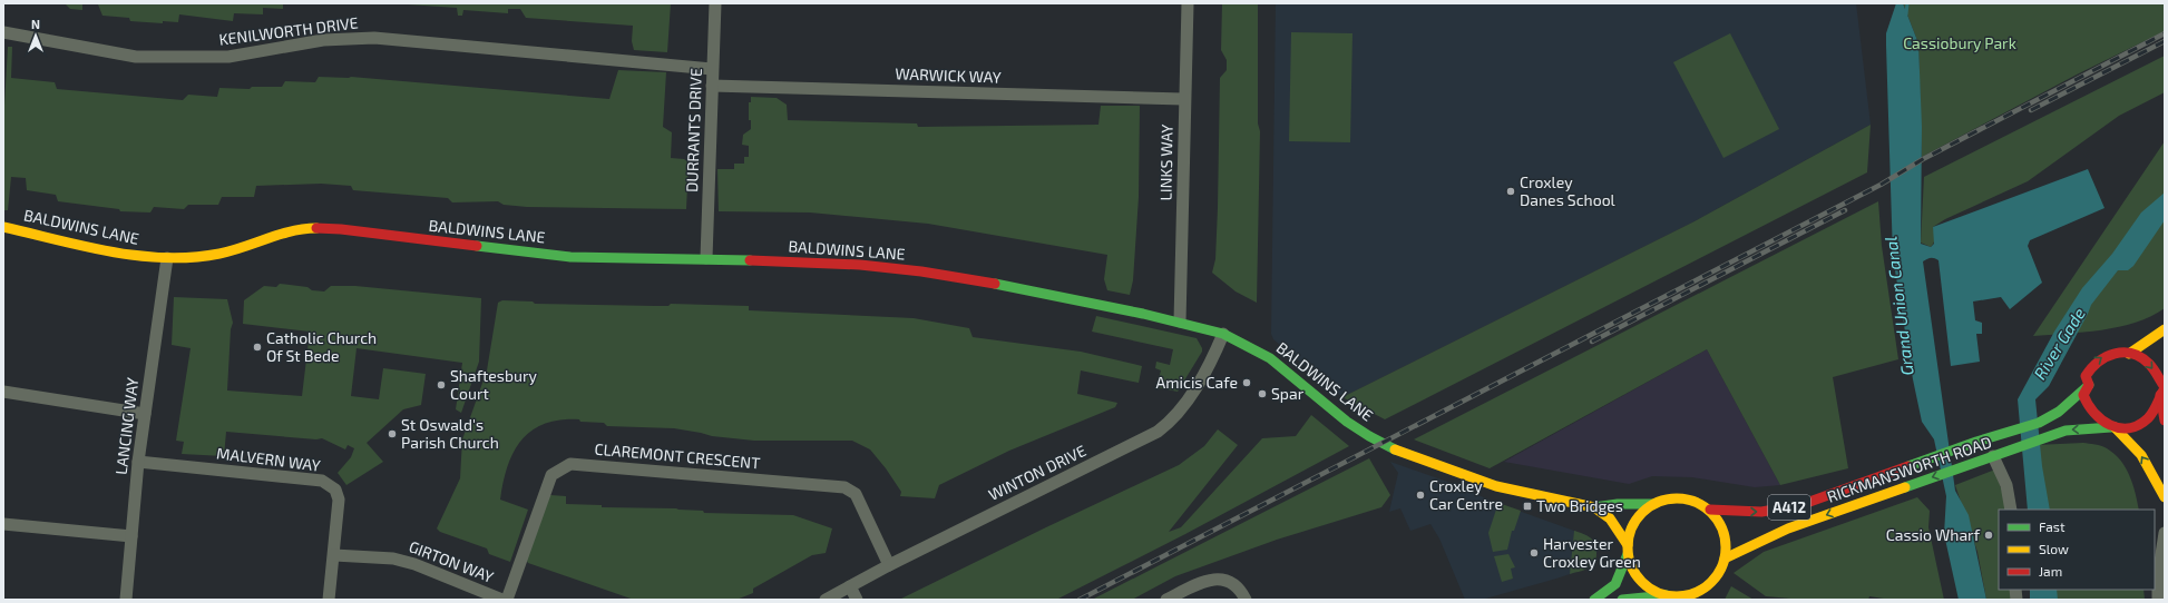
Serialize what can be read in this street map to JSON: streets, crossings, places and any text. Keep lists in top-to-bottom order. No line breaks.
{"streets":{"street":["KENILWORTH DRIVE","WARWICK WAY","DURRANTS DRIVE","LINKS WAY","BALDWINS LANE","LANCING WAY","CLAREMONT CRESCENT","MALVERN WAY","RICKMANSWORTH ROAD","WINTON DRIVE","A412","GIRTON WAY"]},"crossings":[["KENILWORTH DRIVE","DURRANTS DRIVE"],["WARWICK WAY","DURRANTS DRIVE"],["WARWICK WAY","LINKS WAY"],["DURRANTS DRIVE","BALDWINS LANE"],["LINKS WAY","BALDWINS LANE"],["BALDWINS LANE","LANCING WAY"],["BALDWINS LANE","RICKMANSWORTH ROAD"],["BALDWINS LANE","WINTON DRIVE"],["BALDWINS LANE","A412"],["LANCING WAY","MALVERN WAY"],["CLAREMONT CRESCENT","WINTON DRIVE"],["MALVERN WAY","GIRTON WAY"],["RICKMANSWORTH ROAD","A412"]],"water":["Grand Union Canal","River Gade"],"parks":["Cassiobury Park"],"places":{"other":["Croxley Danes School","Catholic Church Of St Bede","Amicis Cafe","Shaftesbury Court","Spar","St Oswald's Parish Church","Croxley Car Centre","Cassio Wharf","Harvester Croxley Green"],"transit":["Two Bridges"]},"legend":["Fast","Slow","Jam"],"north":"top"}
